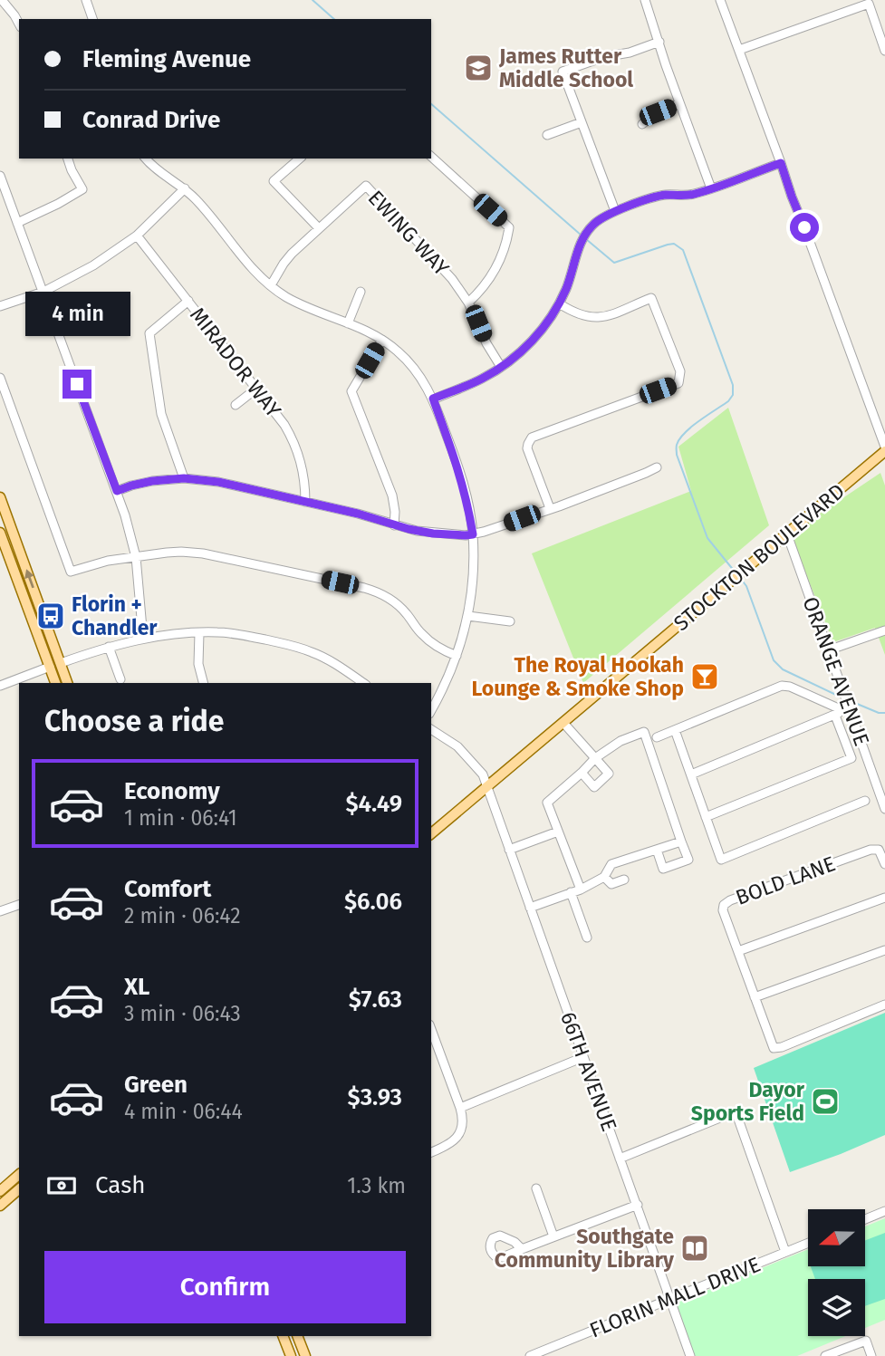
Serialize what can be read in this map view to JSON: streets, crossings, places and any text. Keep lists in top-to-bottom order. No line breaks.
{"streets":{"main road":["STOCKTON BOULEVARD"],"street":["EWING WAY","MIRADOR WAY","ORANGE AVENUE","BOLD LANE","66TH AVENUE","FLORIN MALL DRIVE"]},"crossings":[["STOCKTON BOULEVARD","ORANGE AVENUE"],["STOCKTON BOULEVARD","66TH AVENUE"],["66TH AVENUE","FLORIN MALL DRIVE"]],"places":{"school or university":["James Rutter Middle School"],"bus stop":["Florin + Chandler"],"bar":["The Royal Hookah Lounge & Smoke Shop"],"sports":["Dayor Sports Field"],"library":["Southgate Community Library"]},"north":"left","page":{"banner":["Fleming Avenue","Conrad Drive"],"bubble":"4 min","heading":"Choose a ride","list":[{"name":"Economy","note":"1 min · 06:41","value":"$4.49"},{"name":"Comfort","note":"2 min · 06:42","value":"$6.06"},{"name":"XL","note":"3 min · 06:43","value":"$7.63"},{"name":"Green","note":"4 min · 06:44","value":"$3.93"}],"pay":["Cash","1.3 km"],"buttons":"Confirm"}}
